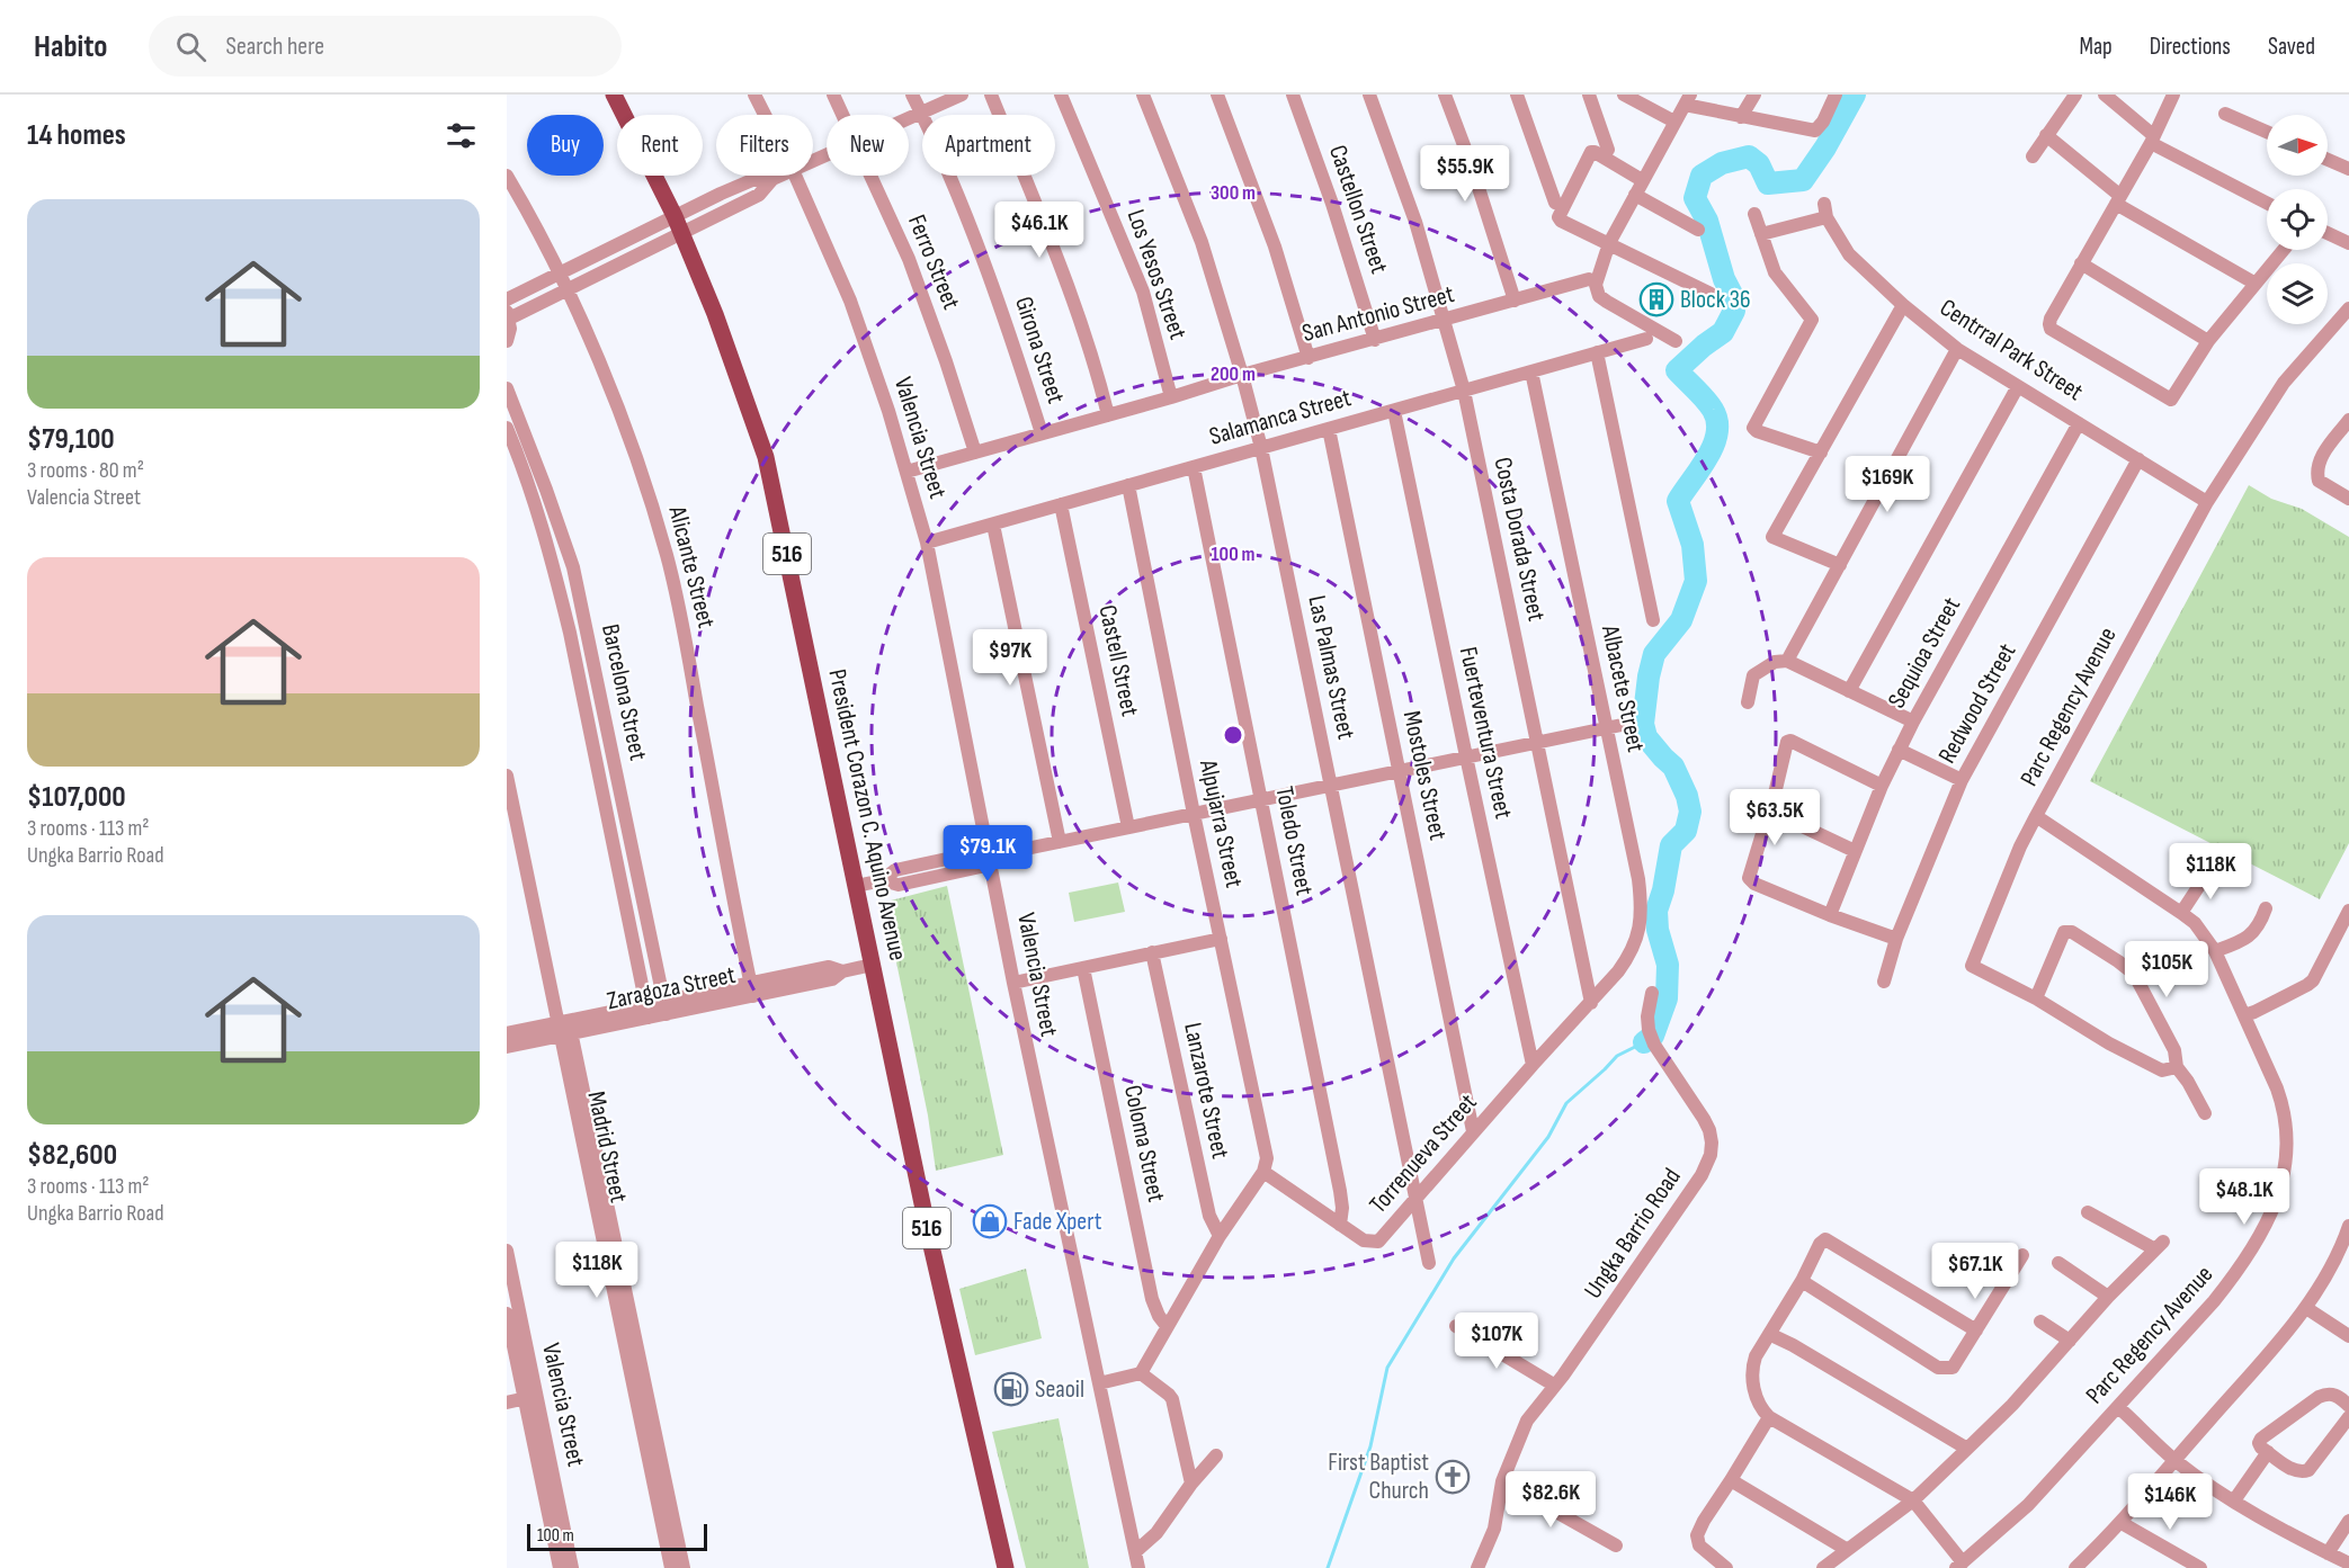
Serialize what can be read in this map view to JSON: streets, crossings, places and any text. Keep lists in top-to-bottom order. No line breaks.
{"streets":{"main road":["516","President Corazon C. Aquino Avenue"],"street":["Castellon Street","Ferro Street","Los Yesos Street","San Antonio Street","Girona Street","Centrral Park Street","Salamanca Street","Valencia Street","Costa Dorada Street","Alicante Street","Sequioa Street","Castell Street","Las Palmas Street","Albacete Street","Barcelona Street","Redwood Street","Parc Regency Avenue","Fuerteventura Street","Mostoles Street","Alpujarra Street","Toledo Street","Zaragoza Street","Lanzarote Street","Coloma Street","Madrid Street","Torrenueva Street","Ungka Barrio Road"]},"crossings":[["Castellon Street","San Antonio Street"],["Ferro Street","San Antonio Street"],["Los Yesos Street","San Antonio Street"],["San Antonio Street","Girona Street"],["San Antonio Street","Valencia Street"],["San Antonio Street","Costa Dorada Street"],["San Antonio Street","Las Palmas Street"],["Centrral Park Street","Sequioa Street"],["Centrral Park Street","Redwood Street"],["Centrral Park Street","Parc Regency Avenue"],["Salamanca Street","Valencia Street"],["Salamanca Street","Costa Dorada Street"],["Salamanca Street","Castell Street"],["Salamanca Street","Las Palmas Street"],["Salamanca Street","Albacete Street"],["Salamanca Street","Fuerteventura Street"],["Salamanca Street","Mostoles Street"],["Salamanca Street","Alpujarra Street"],["Salamanca Street","Toledo Street"],["Costa Dorada Street","Albacete Street"],["Costa Dorada Street","Torrenueva Street"],["Alicante Street","Zaragoza Street"],["Las Palmas Street","Torrenueva Street"],["Albacete Street","Torrenueva Street"],["Barcelona Street","Zaragoza Street"],["Fuerteventura Street","Torrenueva Street"],["Mostoles Street","Torrenueva Street"],["President Corazon C. Aquino Avenue","Zaragoza Street"],["Alpujarra Street","Torrenueva Street"],["Toledo Street","Torrenueva Street"],["Zaragoza Street","Madrid Street"]],"places":{"building":["Block 36"],"shop":["Fade Xpert"],"fuel station":["Seaoil"],"church":["First Baptist Church"]},"scale_bar":"100 m","north":"right","page":{"header":"Habito","search":"Search here","nav":["Map","Directions","Saved"],"heading":"14 homes","chip":["Buy","Rent","Filters","New","Apartment"],"price":["$55.9K","$46.1K","$169K","$97K","$63.5K","$79.1K","$118K","$105K","$48.1K","$118K","$67.1K","$107K","$82.6K","$146K"],"list":[{"name":"$79,100","note":"3 rooms · 80 m² · Valencia Street"},{"name":"$107,000","note":"3 rooms · 113 m² · Ungka Barrio Road"},{"name":"$82,600","note":"3 rooms · 113 m² · Ungka Barrio Road"}],"scale":"100 m"},"rings":["300 m","200 m","100 m"]}
